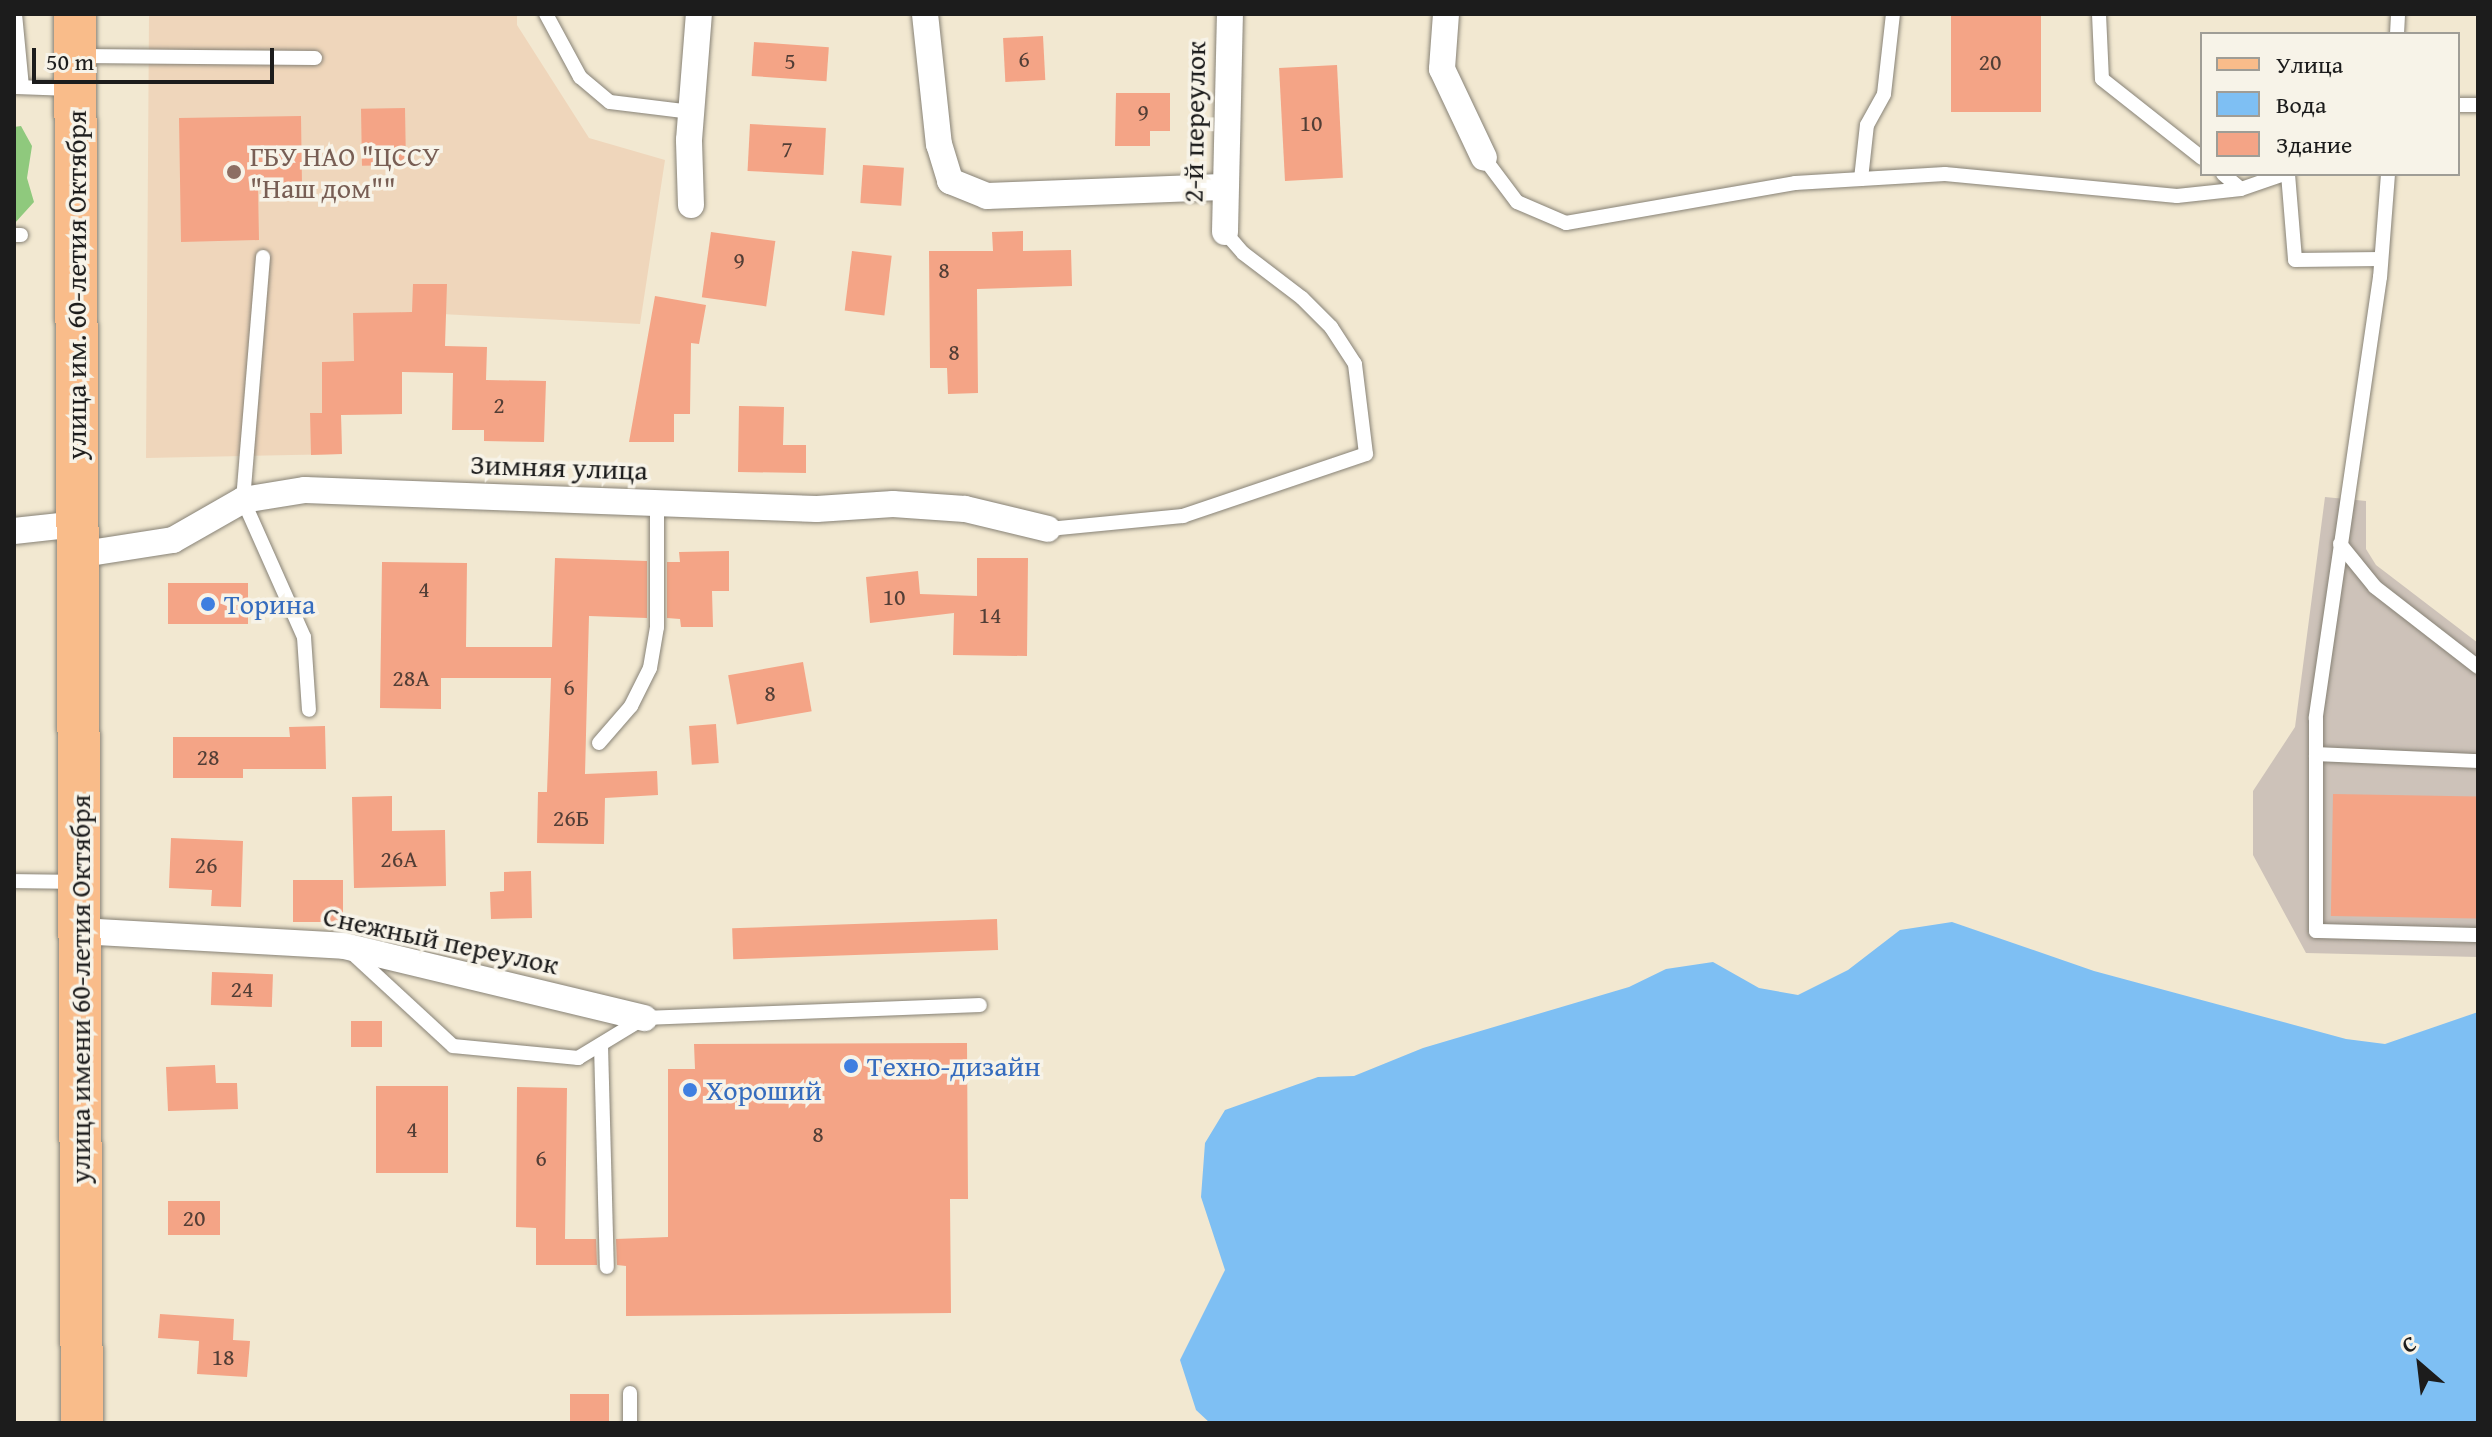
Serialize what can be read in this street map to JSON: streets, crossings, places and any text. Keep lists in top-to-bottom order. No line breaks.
{"streets":{"main road":["улица им. 60-летия Октября","улица имени 60-летия Октября"],"street":["2-й переулок","Зимняя улица","Снежный переулок"]},"crossings":[["улица им. 60-летия Октября","Зимняя улица"],["улица им. 60-летия Октября","улица имени 60-летия Октября"],["Зимняя улица","улица имени 60-летия Октября"],["Снежный переулок","улица имени 60-летия Октября"]],"places":["ГБУ НАО \"ЦССУ \"Наш дом\"\"","Торина","Техно-дизайн","Хороший"],"house_numbers":["6","5","20","9","10","7","9","8","8","2","4","10","14","28А","6","8","28","26Б","26А","26","24","4","8","6","20","18"],"legend":["Улица","Вода","Здание"],"scale_bar":"50 m","north":"top left"}
